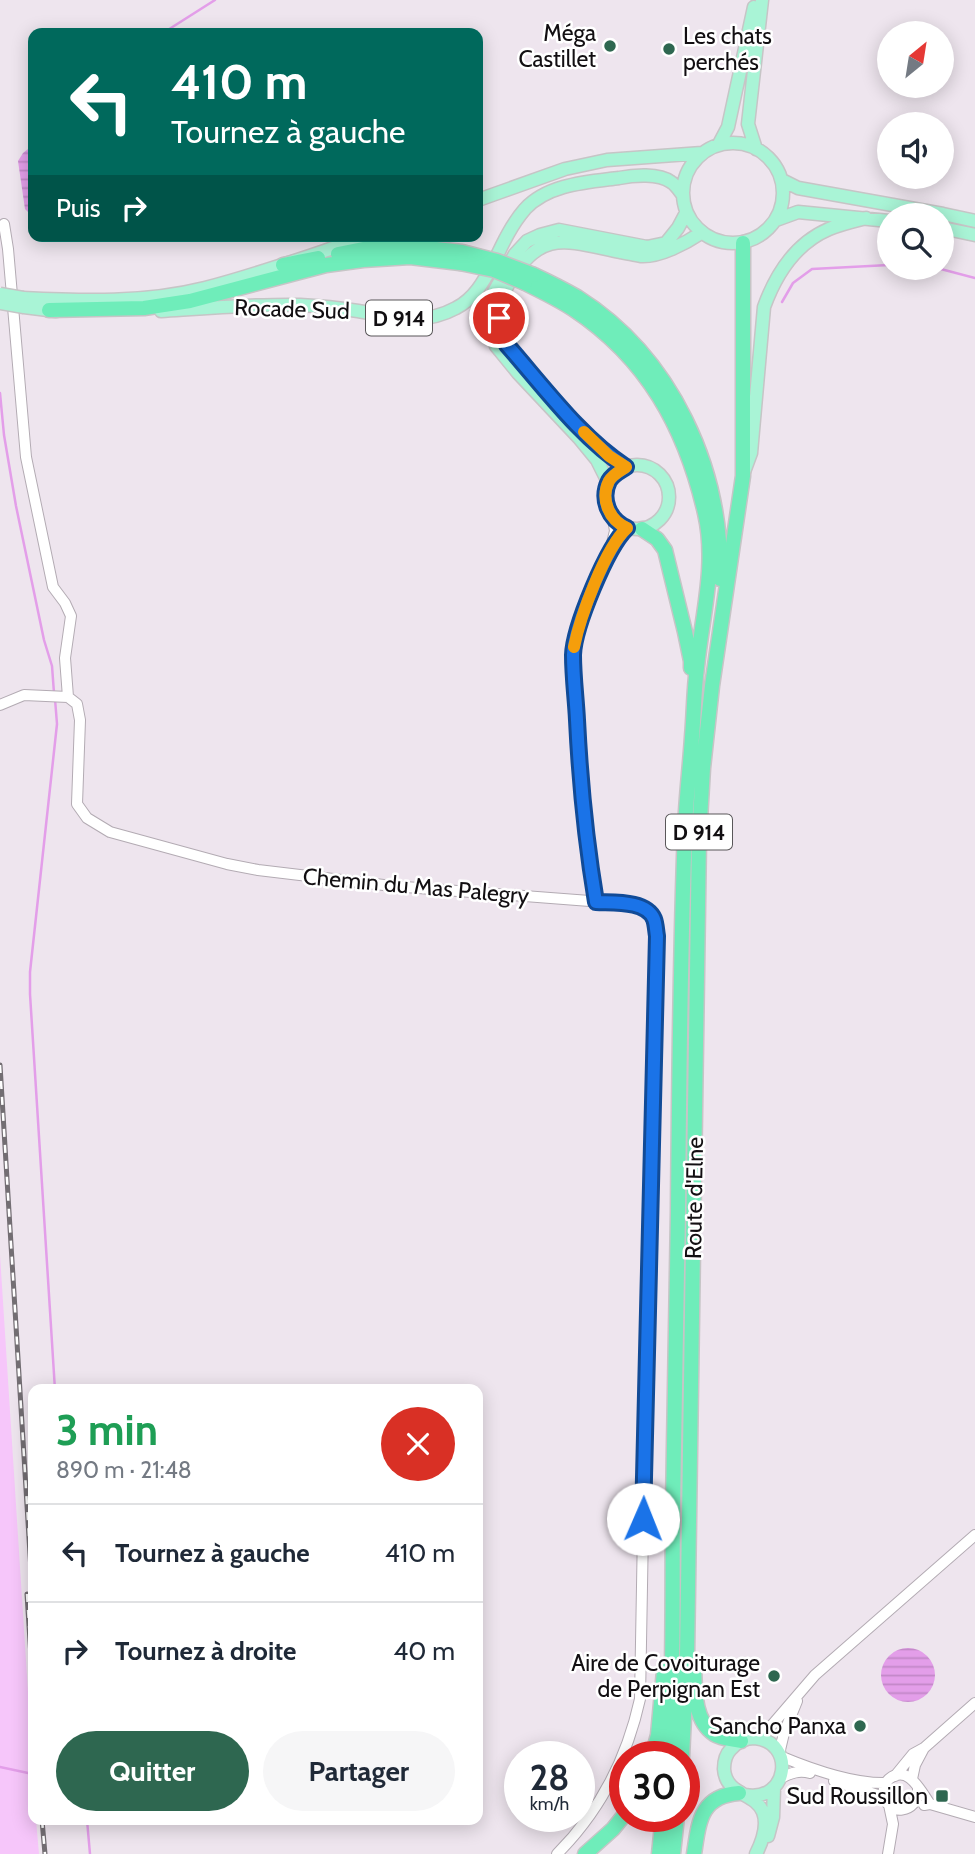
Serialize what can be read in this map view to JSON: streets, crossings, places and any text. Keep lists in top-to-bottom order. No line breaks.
{"streets":{"highway":["D 914","Route d'Elne"],"main road":["Rocade Sud"],"street":["Chemin du Mas Palegry"]},"crossings":[["Rocade Sud","D 914"],["D 914","Route d'Elne"]],"places":{"other":["Méga Castillet","Les chats perchés","Aire de Covoiturage de Perpignan Est","Sancho Panxa"],"transit":["Sud Roussillon"]},"north":"top right","page":{"turn":["410 m","Tournez à gauche"],"then":"Puis","heading":["3 min","890 m · 21:48"],"list":[{"name":"Tournez à gauche","value":"410 m"},{"name":"Tournez à droite","value":"40 m"}],"buttons":["Quitter","Partager"],"speed":"28 km/h","limit":"30"}}
